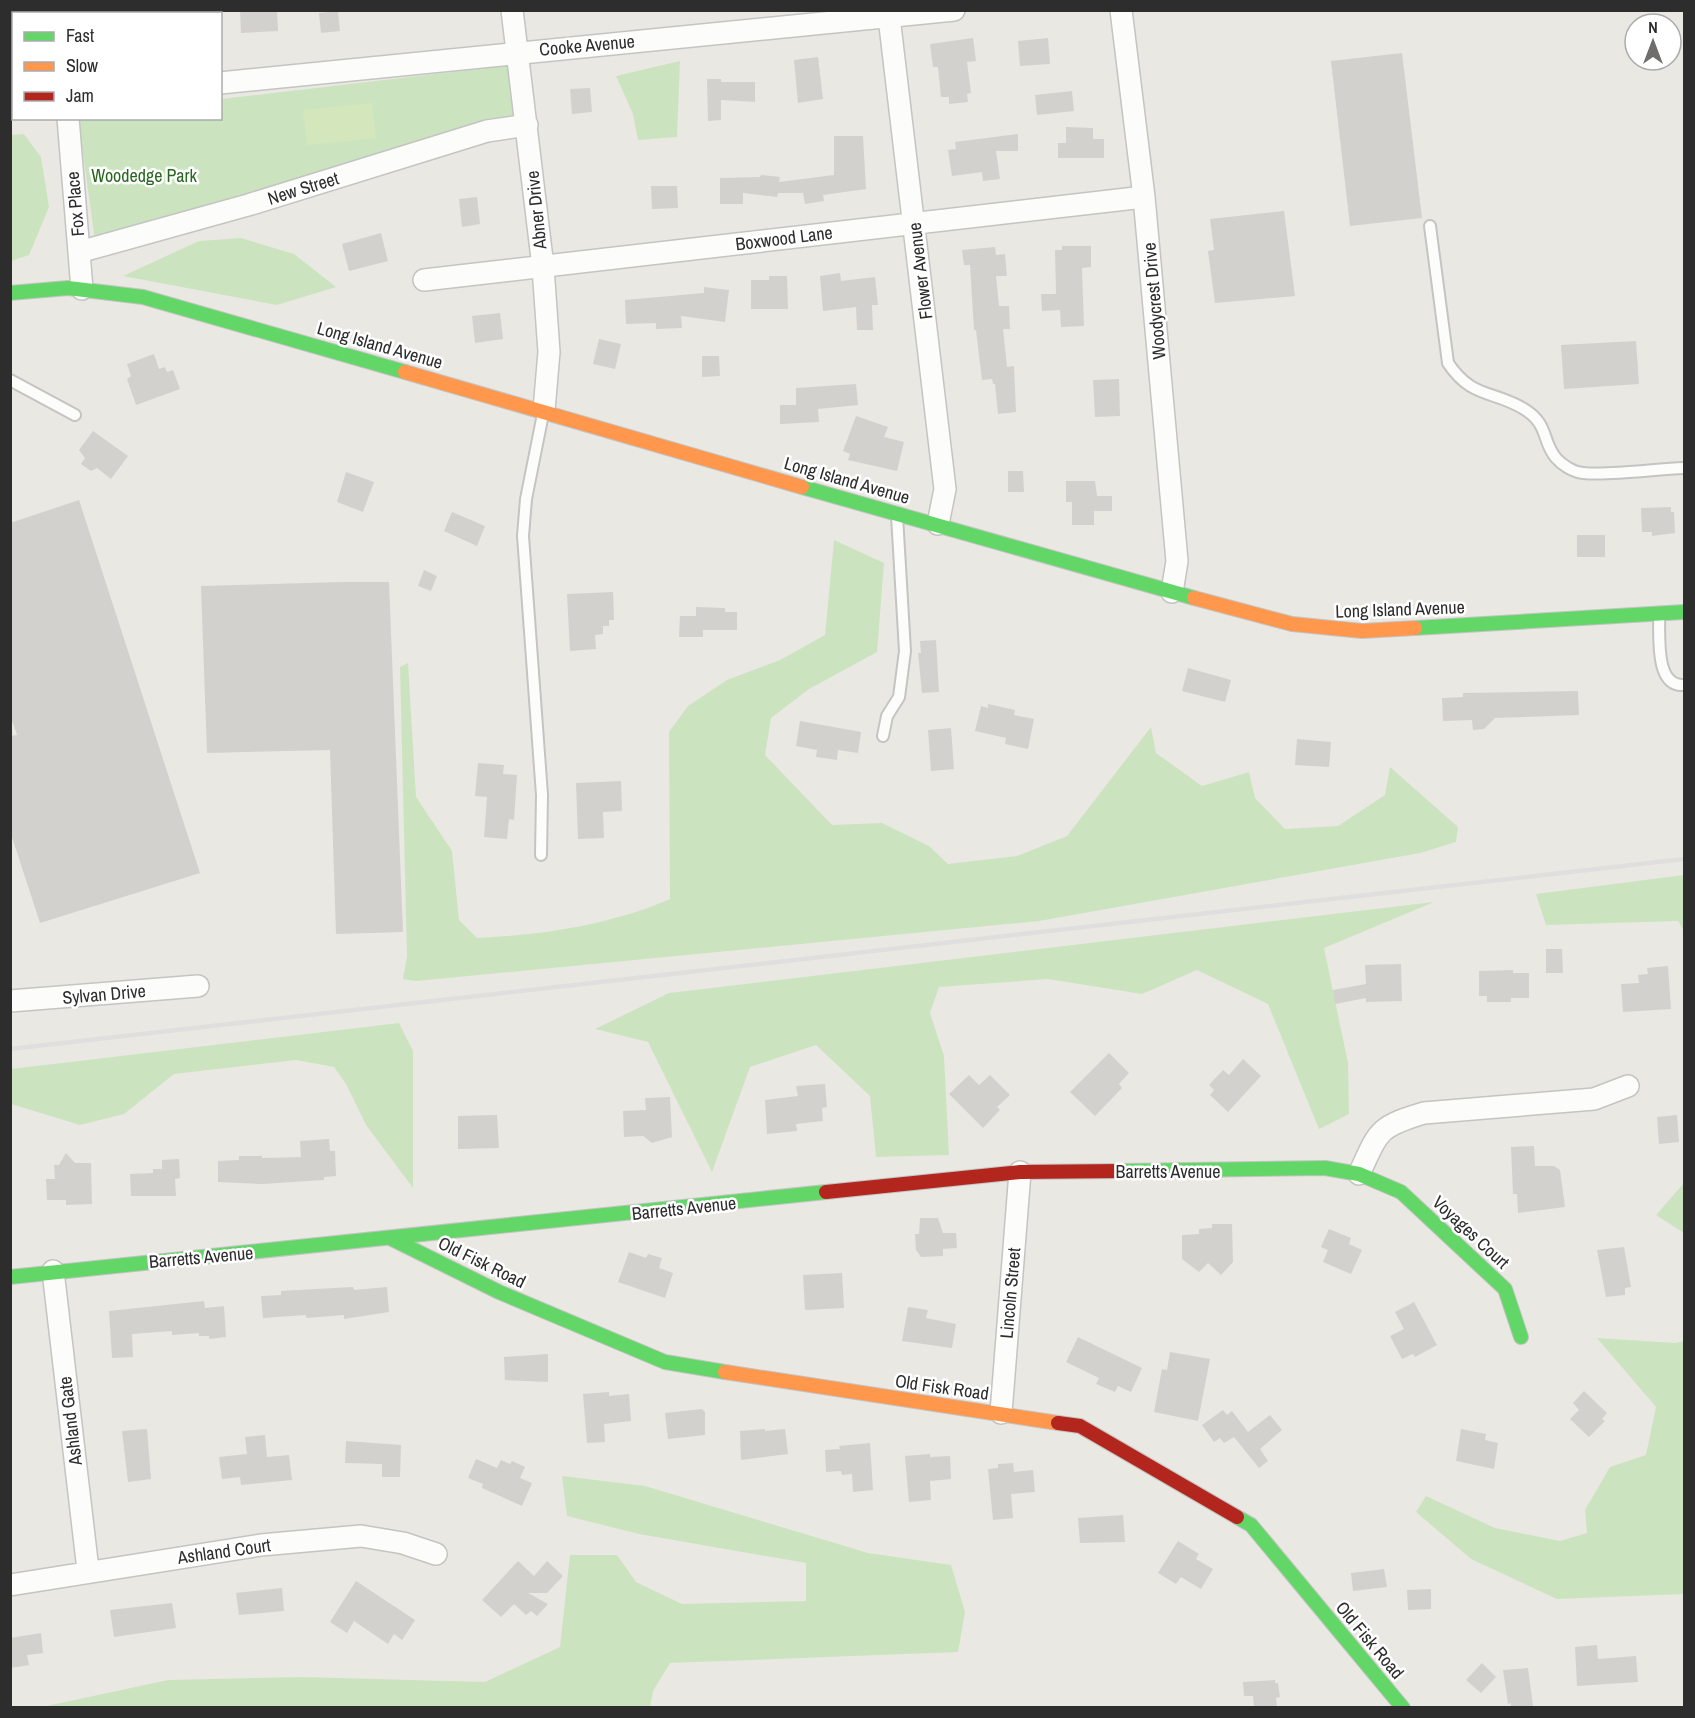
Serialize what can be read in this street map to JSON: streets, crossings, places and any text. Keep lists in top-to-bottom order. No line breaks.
{"streets":{"street":["Cooke Avenue","New Street","Fox Place","Abner Drive","Boxwood Lane","Flower Avenue","Woodycrest Drive","Long Island Avenue","Sylvan Drive","Barretts Avenue","Voyages Court","Old Fisk Road","Lincoln Street","Ashland Gate","Ashland Court"]},"crossings":[["Cooke Avenue","Abner Drive"],["Cooke Avenue","Flower Avenue"],["New Street","Fox Place"],["New Street","Abner Drive"],["Fox Place","Long Island Avenue"],["Abner Drive","Boxwood Lane"],["Abner Drive","Long Island Avenue"],["Boxwood Lane","Flower Avenue"],["Boxwood Lane","Woodycrest Drive"],["Flower Avenue","Long Island Avenue"],["Woodycrest Drive","Long Island Avenue"],["Barretts Avenue","Voyages Court"],["Barretts Avenue","Old Fisk Road"],["Barretts Avenue","Lincoln Street"],["Barretts Avenue","Ashland Gate"],["Old Fisk Road","Lincoln Street"],["Ashland Gate","Ashland Court"]],"parks":["Woodedge Park"],"legend":["Fast","Slow","Jam"],"north":"top"}
